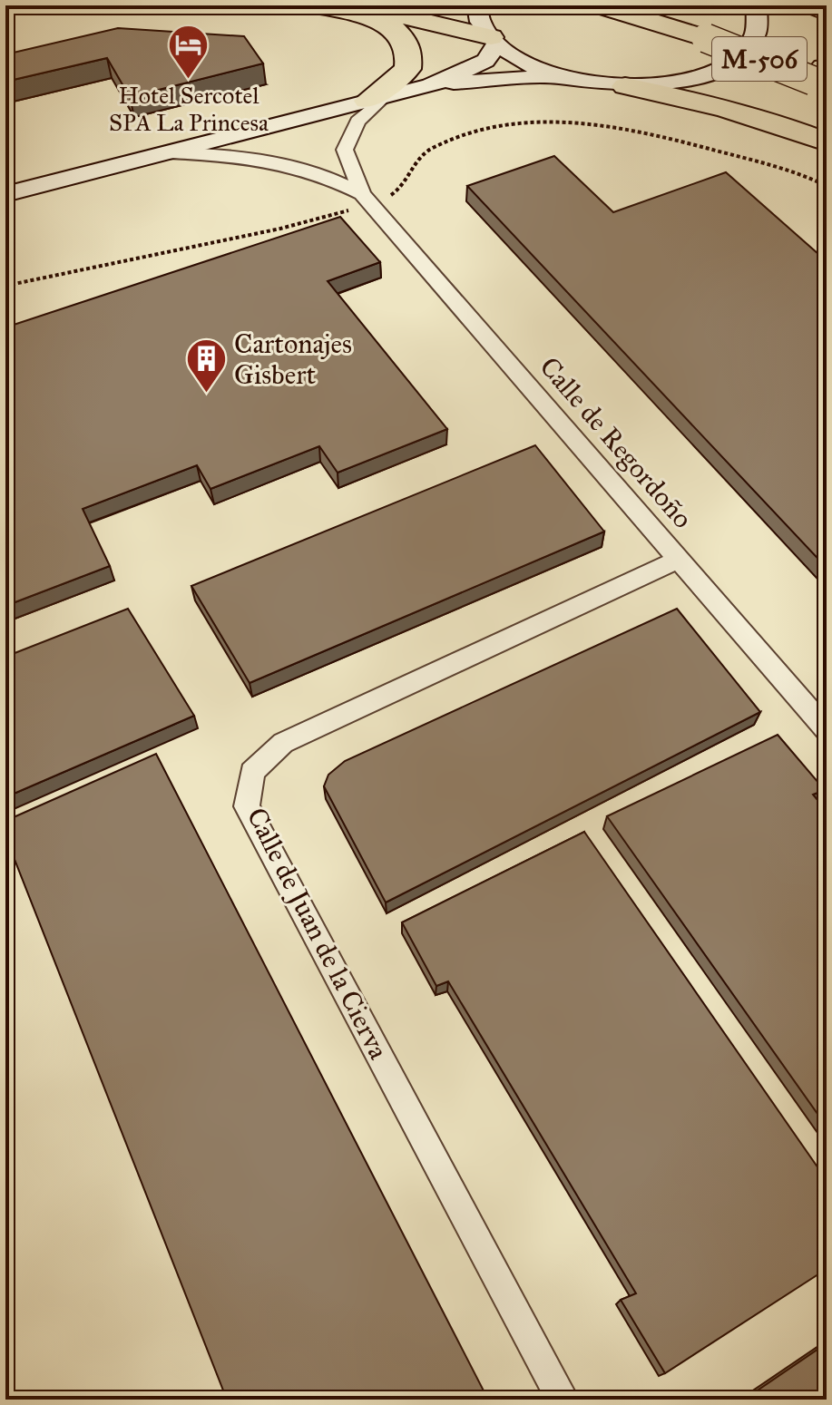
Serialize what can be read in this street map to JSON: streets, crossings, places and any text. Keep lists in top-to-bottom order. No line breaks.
{"streets":{"highway":["M-506"],"street":["Calle de Regordoño","Calle de Juan de la Cierva"]},"crossings":[["Calle de Regordoño","Calle de Juan de la Cierva"]],"places":{"hotel":["Hotel Sercotel SPA La Princesa"],"building":["Cartonajes Gisbert"]}}
